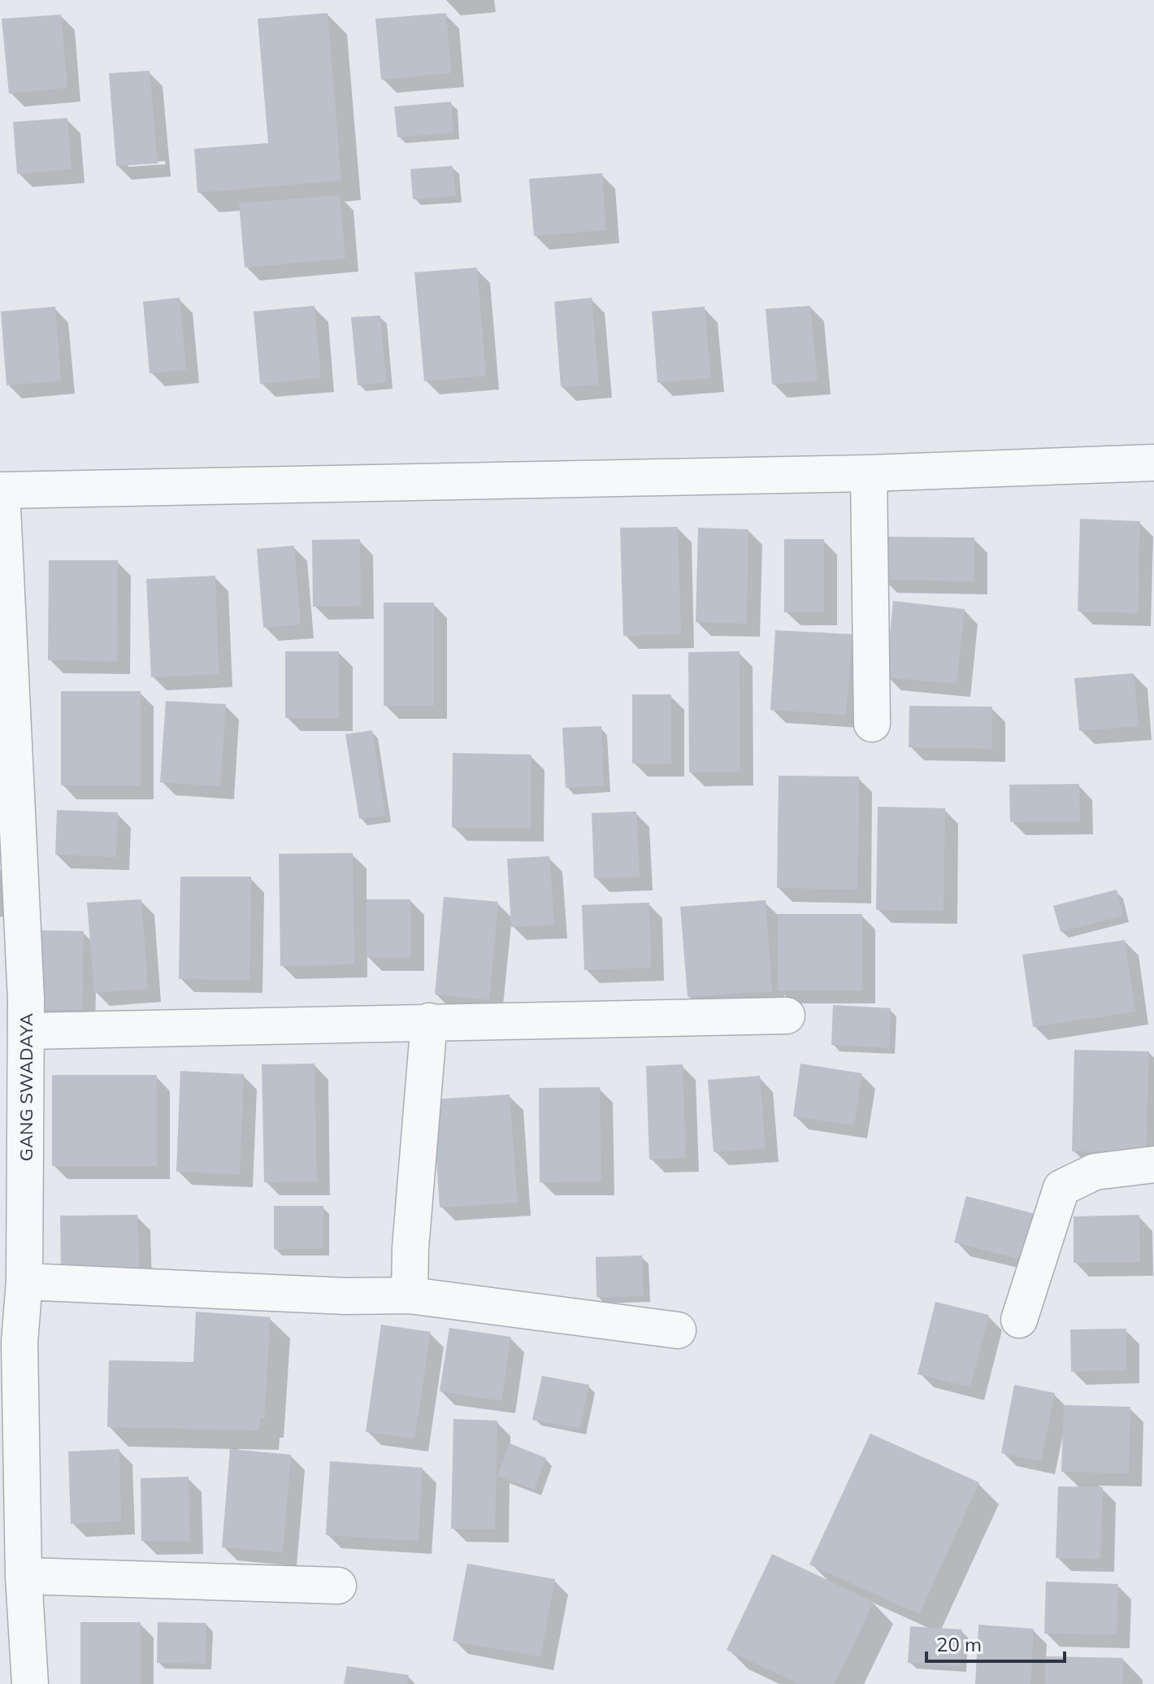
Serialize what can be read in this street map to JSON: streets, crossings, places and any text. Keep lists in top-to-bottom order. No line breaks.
{"streets":{"street":["GANG SWADAYA"]},"scale_bar":"20 m"}
